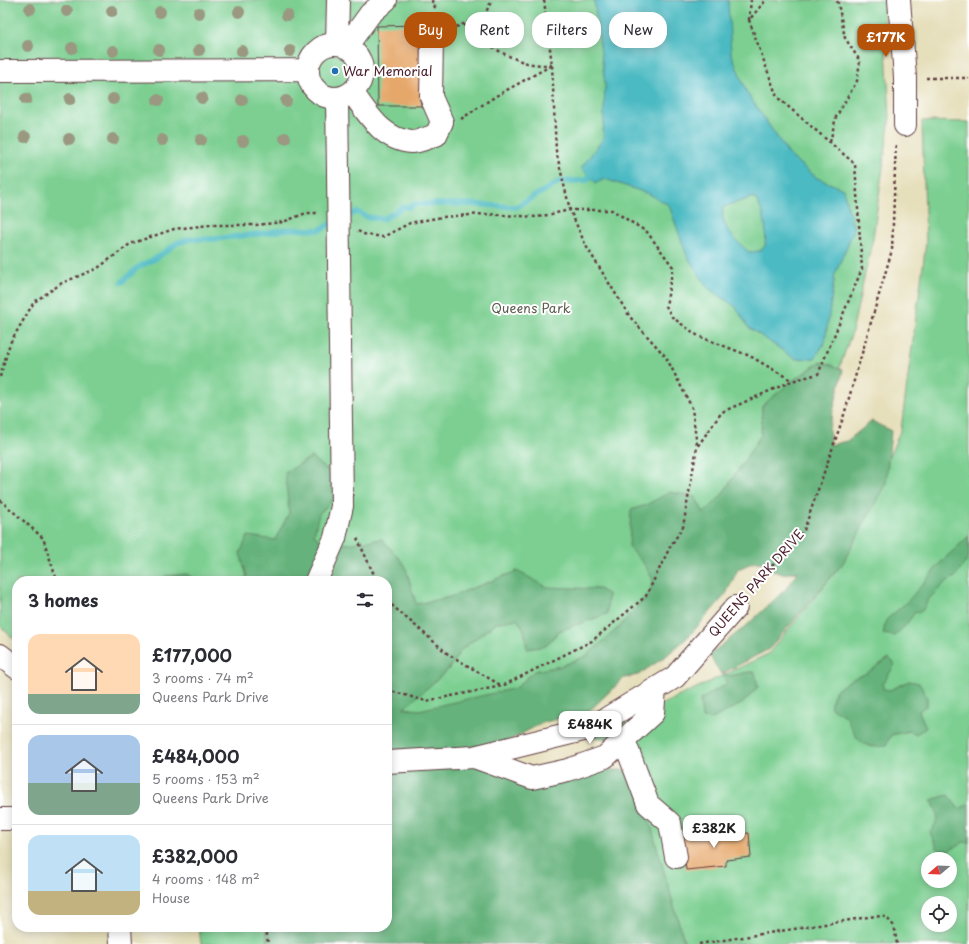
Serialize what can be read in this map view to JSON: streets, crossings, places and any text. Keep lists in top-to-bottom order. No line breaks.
{"streets":{"street":["QUEENS PARK DRIVE"]},"parks":["Queens Park"],"places":["War Memorial"],"north":"left","page":{"chip":["Buy","Rent","Filters","New"],"price":["£177K","£484K","£382K"],"heading":"3 homes","list":[{"name":"£177,000","note":"3 rooms · 74 m² · Queens Park Drive"},{"name":"£484,000","note":"5 rooms · 153 m² · Queens Park Drive"},{"name":"£382,000","note":"4 rooms · 148 m² · House"}]}}
